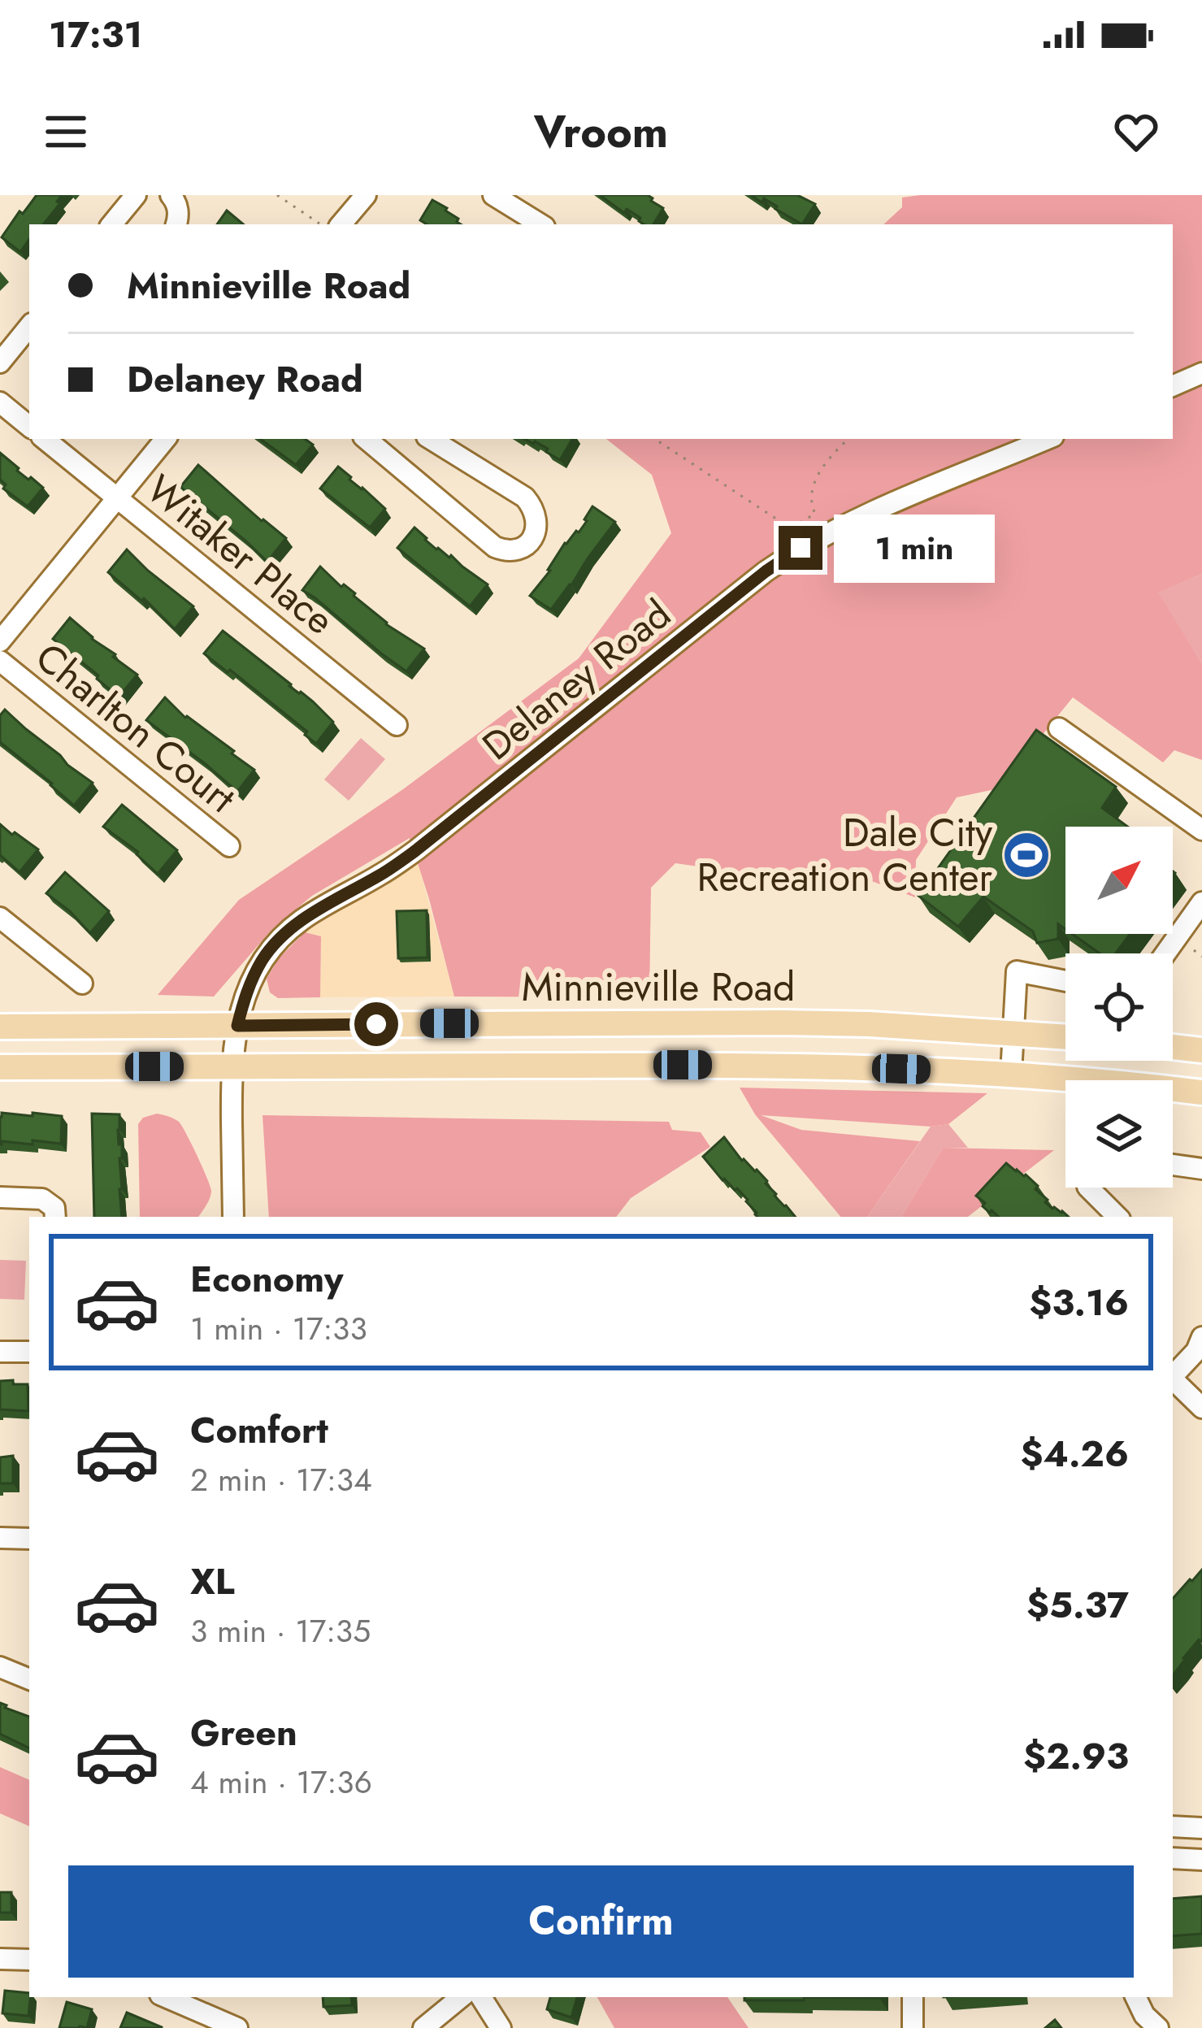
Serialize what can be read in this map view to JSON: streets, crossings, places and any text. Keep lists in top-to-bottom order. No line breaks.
{"streets":{"main road":["Minnieville Road"],"street":["Witaker Place","Delaney Road","Charlton Court"]},"crossings":[["Delaney Road","Minnieville Road"]],"places":{"sports":["Dale City Recreation Center"]},"north":"top right","page":{"status":"17:31","header":"Vroom","banner":["Minnieville Road","Delaney Road"],"bubble":"1 min","list":[{"name":"Economy","note":"1 min · 17:33","value":"$3.16"},{"name":"Comfort","note":"2 min · 17:34","value":"$4.26"},{"name":"XL","note":"3 min · 17:35","value":"$5.37"},{"name":"Green","note":"4 min · 17:36","value":"$2.93"}],"buttons":"Confirm"}}
